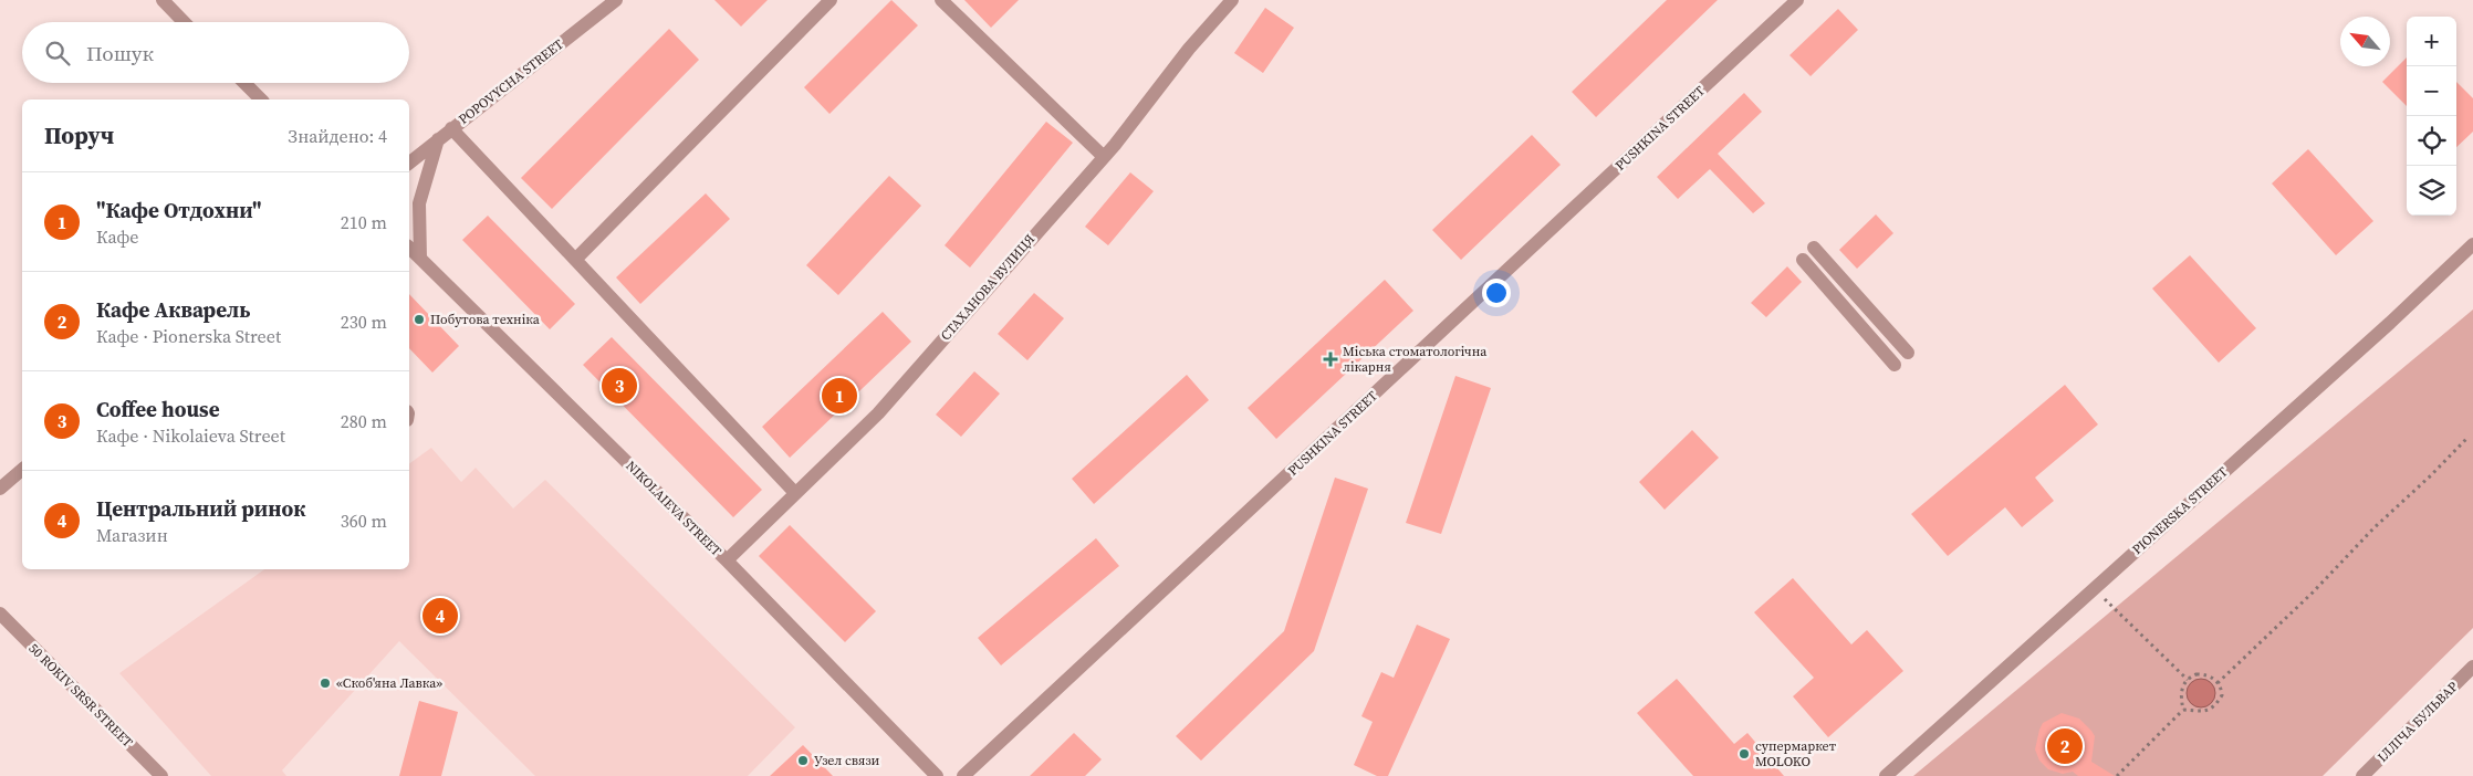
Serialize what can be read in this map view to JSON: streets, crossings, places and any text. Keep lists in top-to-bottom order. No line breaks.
{"streets":{"street":["POPOVYCHA STREET","PUSHKINA STREET","СТАХАНОВА ВУЛИЦЯ","NIKOLAIEVA STREET","PIONERSKA STREET","50 ROKIV SRSR STREET","ІЛЛІЧА БУЛЬВАР"]},"crossings":[["СТАХАНОВА ВУЛИЦЯ","NIKOLAIEVA STREET"]],"places":{"other":["Побутова техніка","«Скоб'яна Лавка»","супермаркет MOLOKO","Узел связи"],"health":["Міська стоматологічна лікарня"]},"north":"top left","page":{"map_buttons":["+","−"],"search":"Пошук","heading":["Поруч","Знайдено: 4"],"list":[{"mark":"1","name":"\"Кафе Отдохни\"","note":"Кафе","value":"210 m"},{"mark":"2","name":"Кафе Акварель","note":"Кафе · Pionerska Street","value":"230 m"},{"mark":"3","name":"Coffee house","note":"Кафе · Nikolaieva Street","value":"280 m"},{"mark":"4","name":"Центральний ринок","note":"Магазин","value":"360 m"}],"pins":["3","1","4","2"]}}
